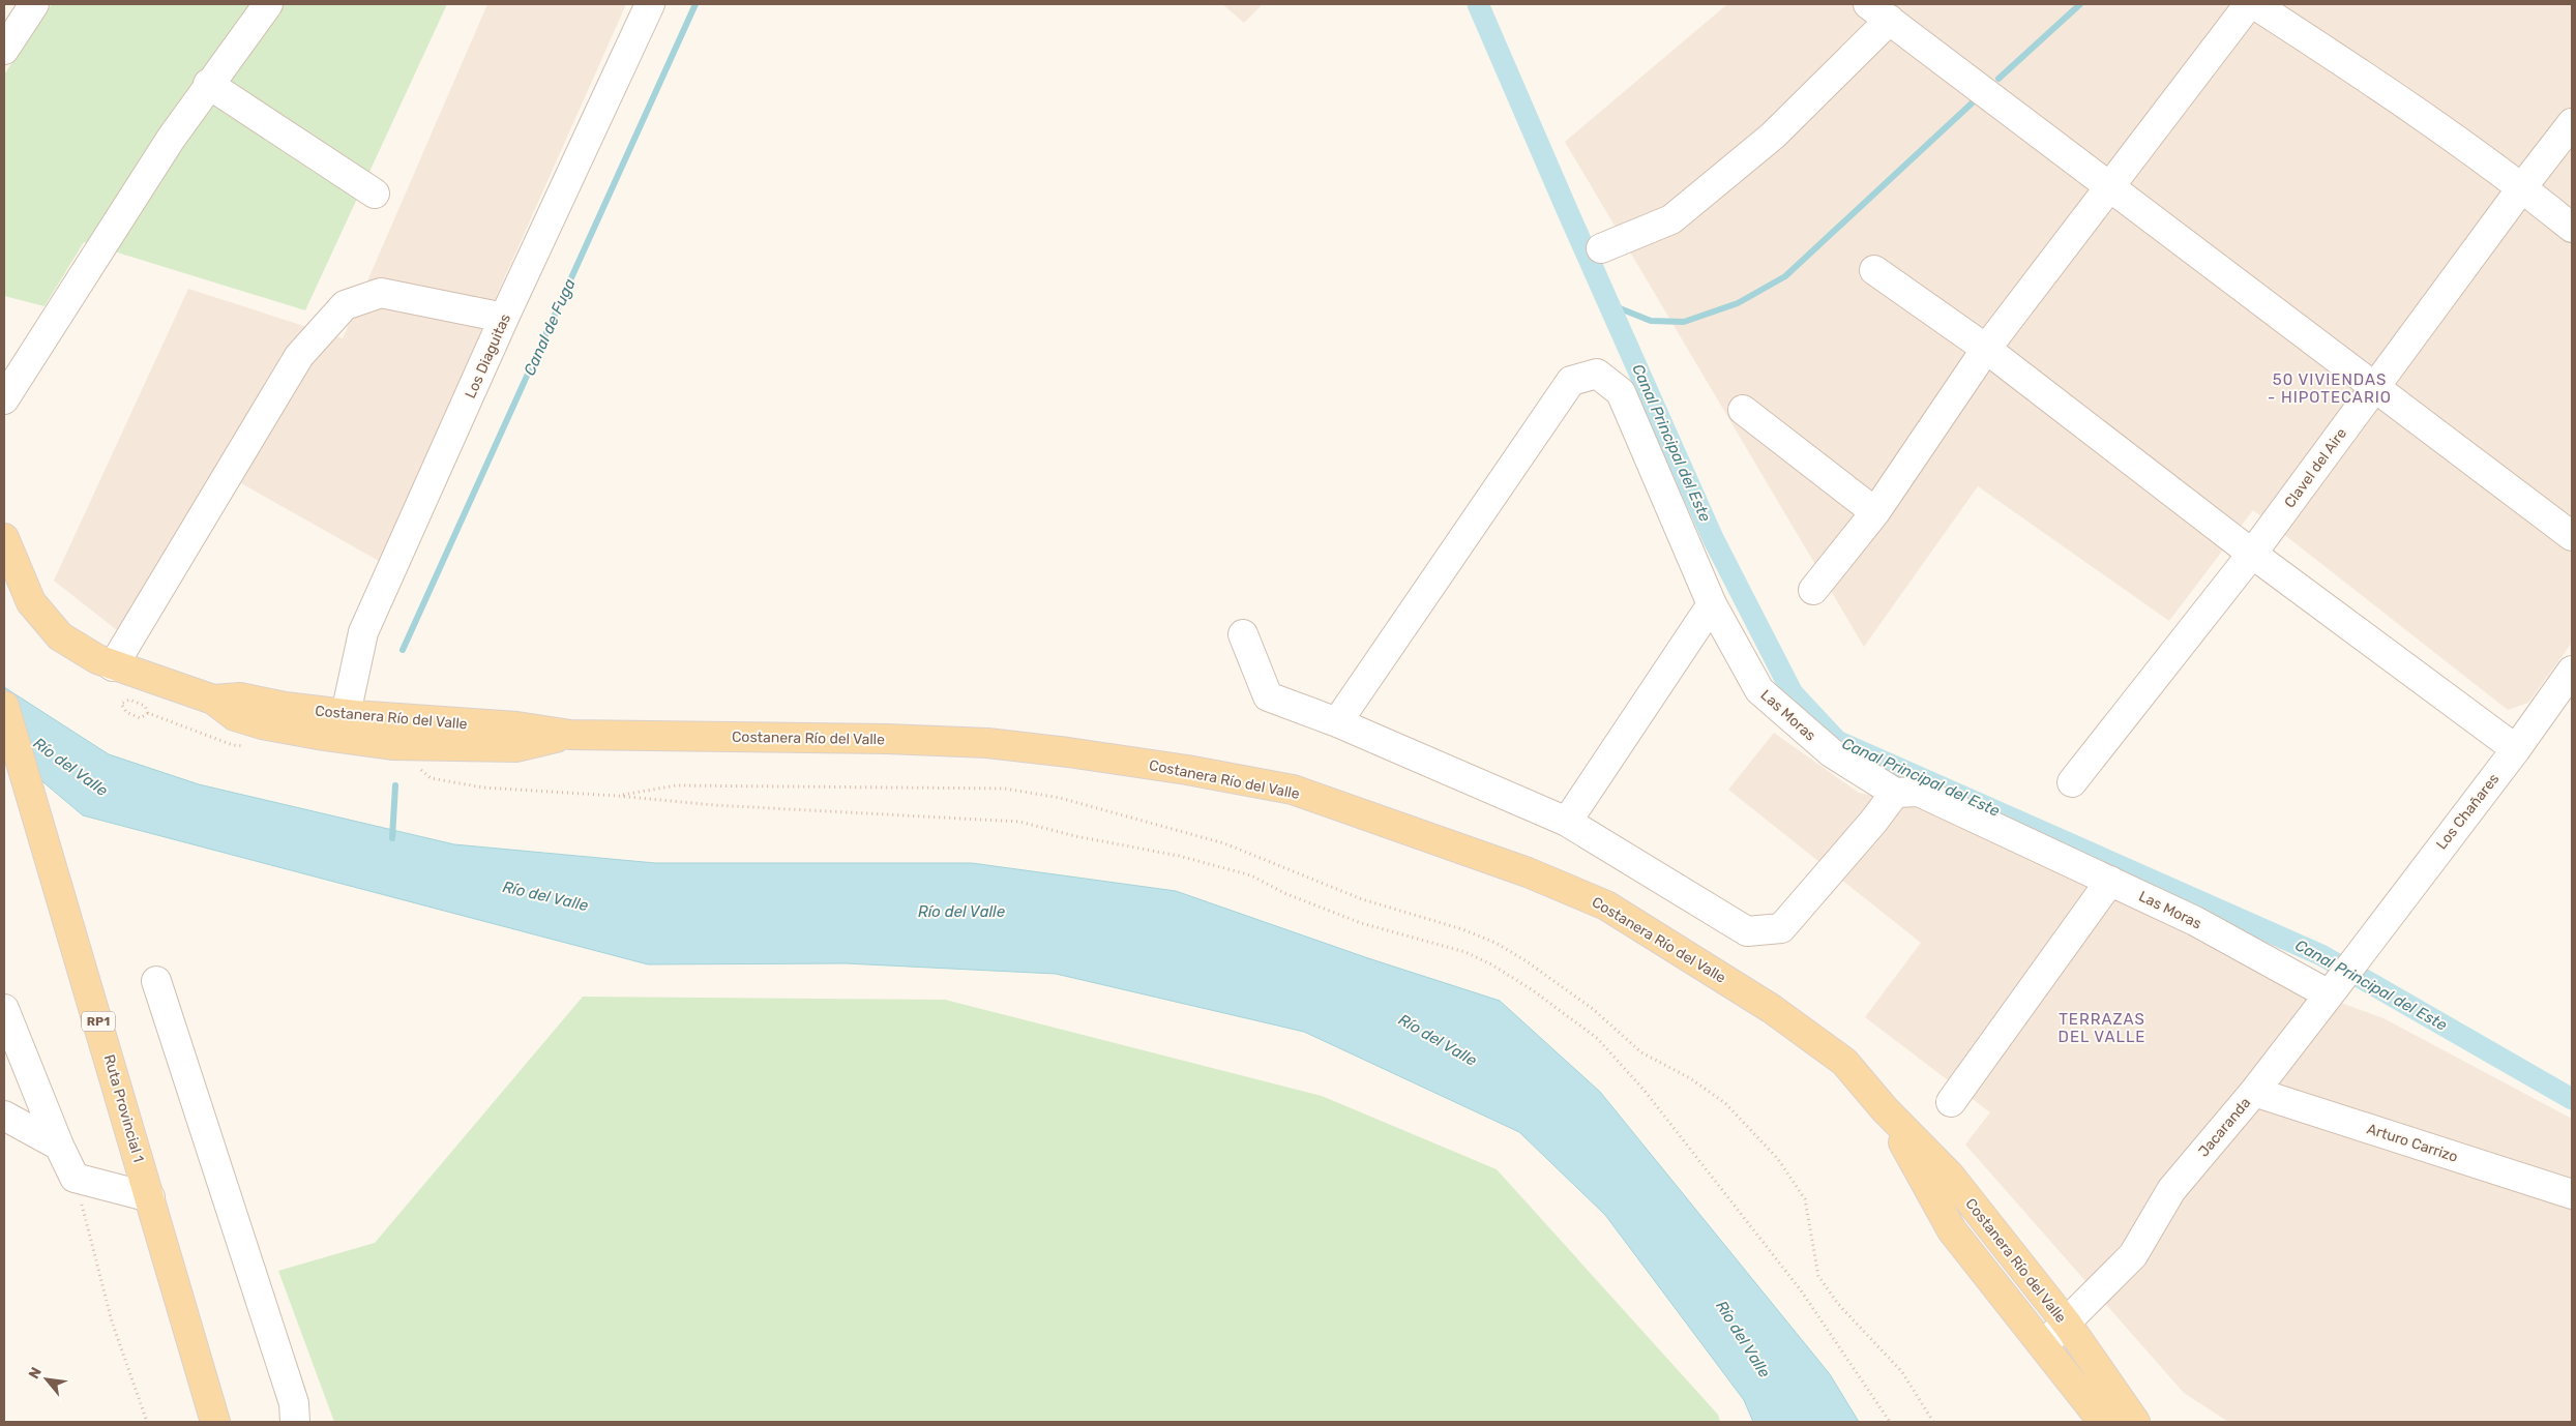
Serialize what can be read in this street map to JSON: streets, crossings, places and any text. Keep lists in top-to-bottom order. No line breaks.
{"streets":{"main road":["Costanera Río del Valle","RP1","Ruta Provincial 1"],"street":["Los Diaguitas","Clavel del Aire","Las Moras","Los Chañares","Jacaranda","Arturo Carrizo"]},"crossings":[["Los Diaguitas","Costanera Río del Valle"],["Las Moras","Jacaranda"],["Costanera Río del Valle","Jacaranda"],["Los Chañares","Jacaranda"],["Jacaranda","Arturo Carrizo"]],"districts":["50 VIVIENDAS - HIPOTECARIO","TERRAZAS DEL VALLE"],"water":["Canal de Fuga","Canal Principal del Este","Río del Valle"],"north":"top left"}
